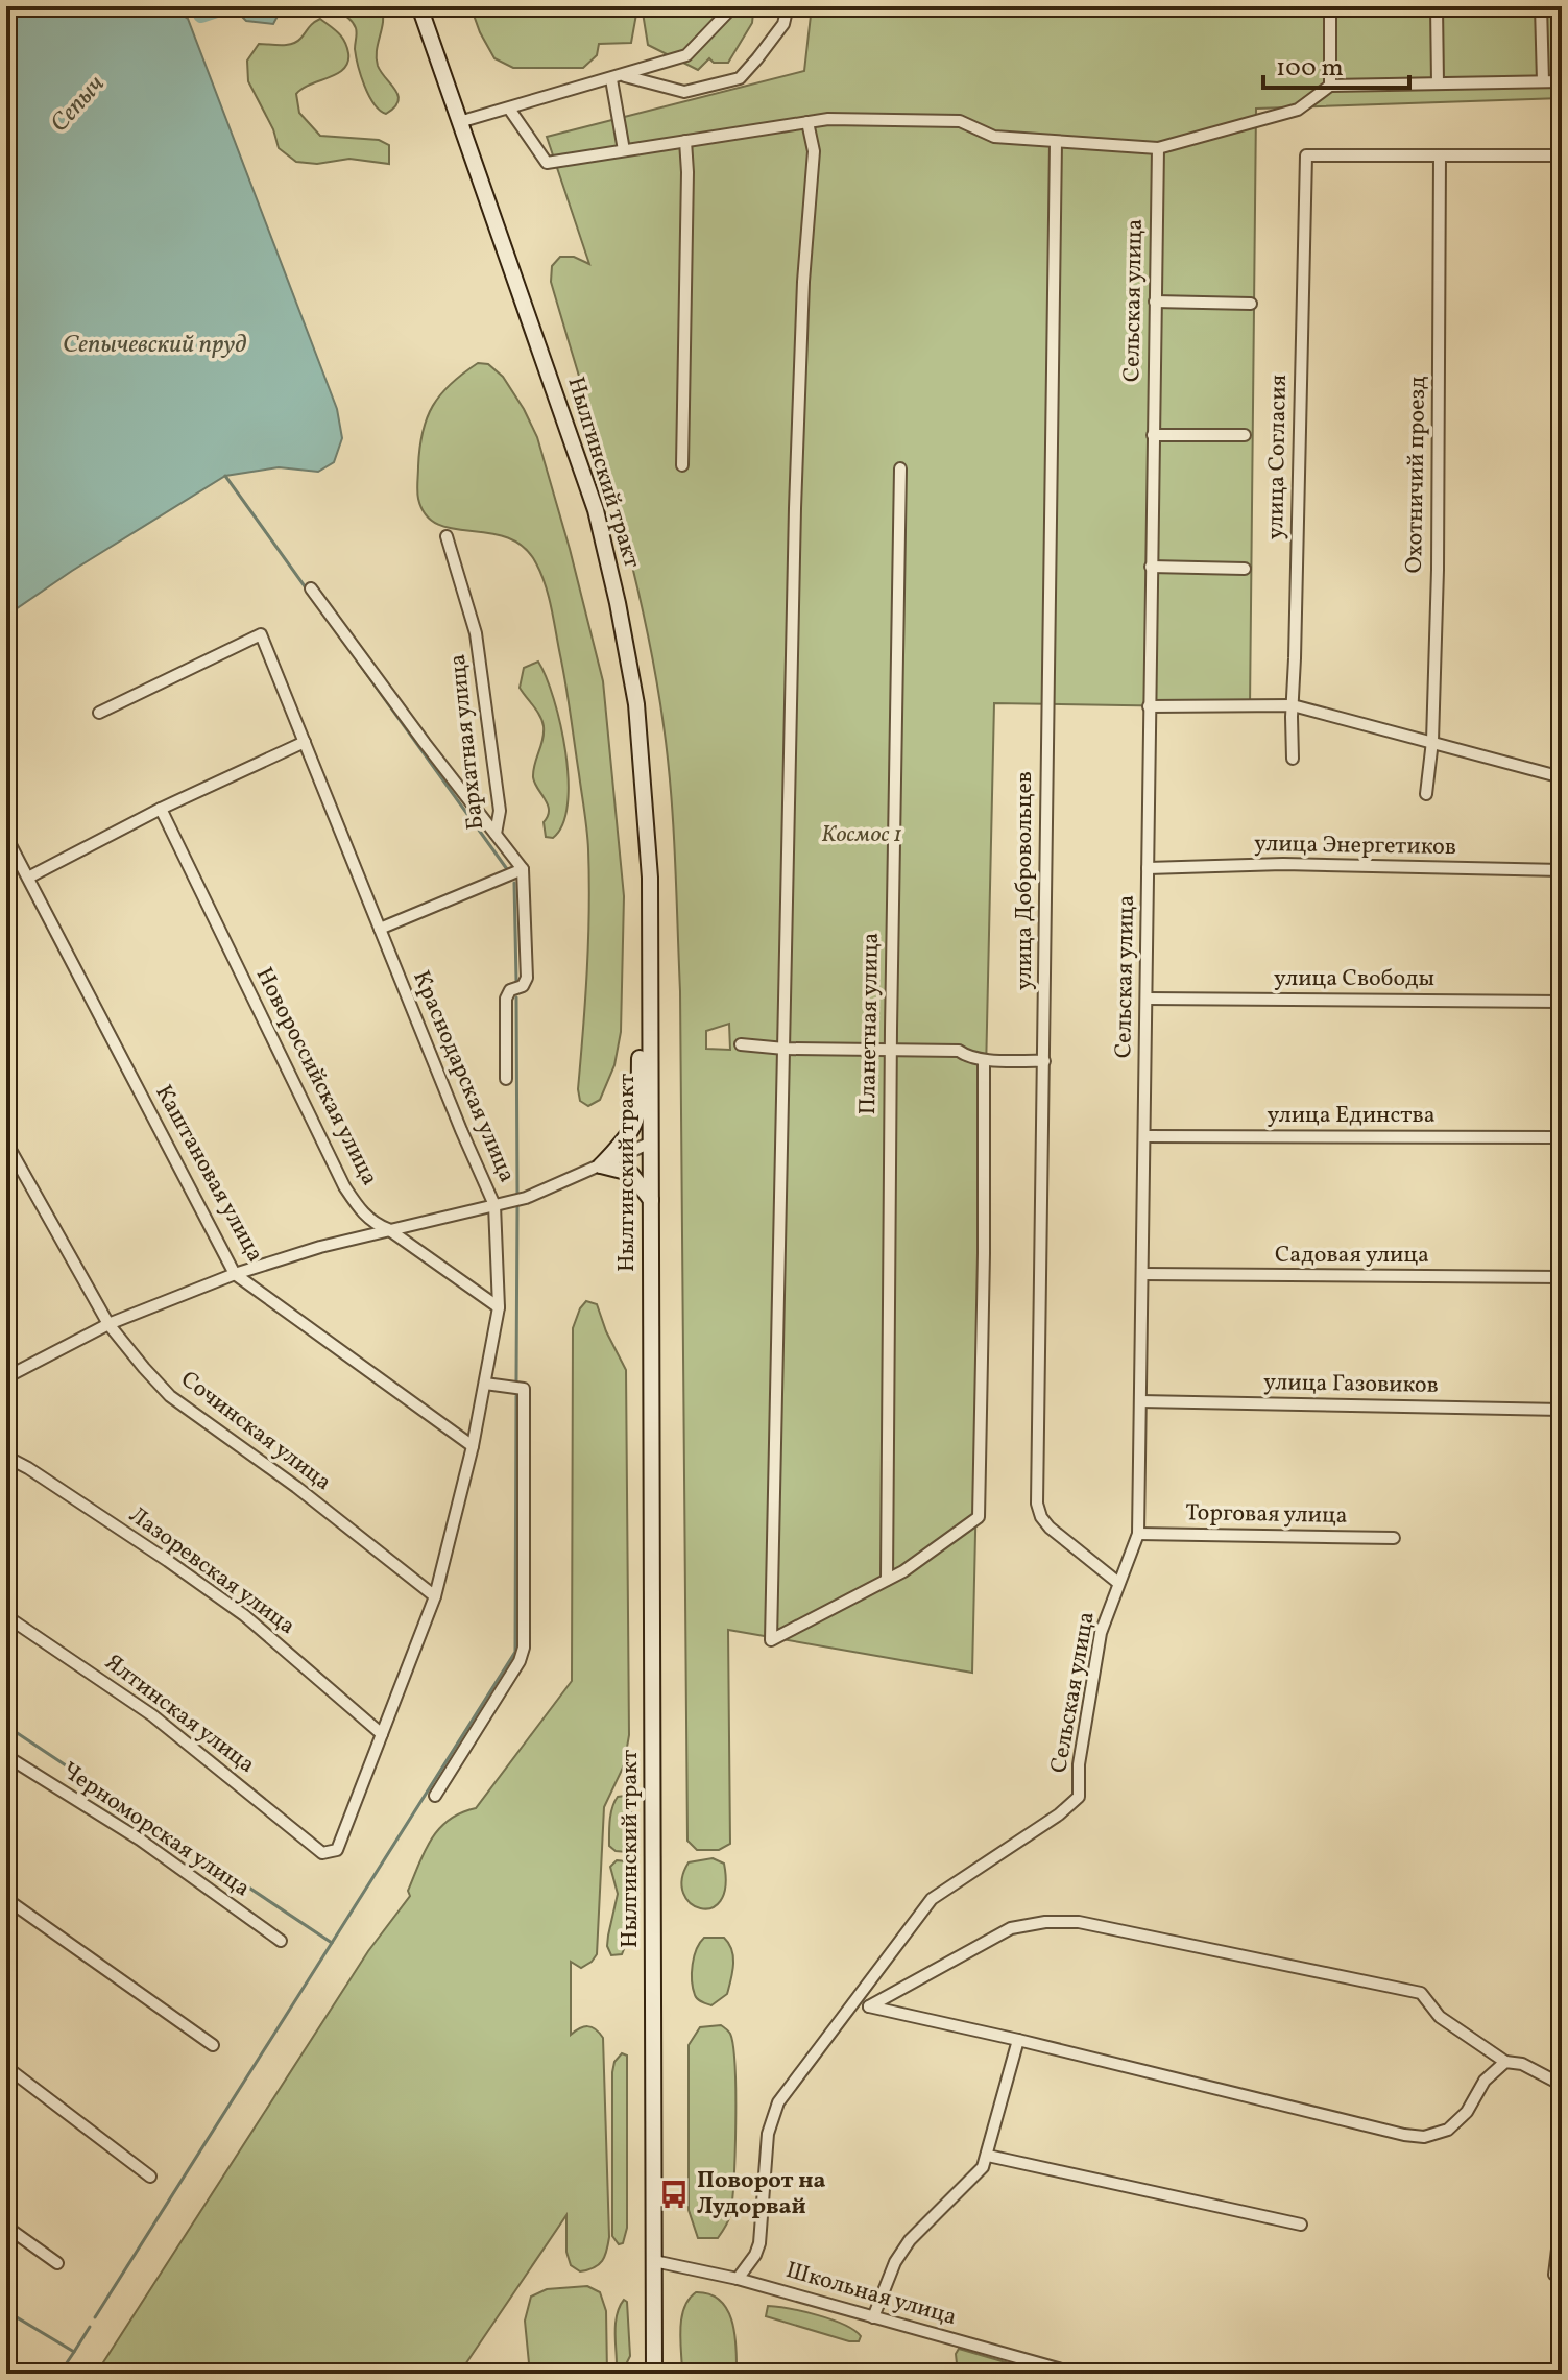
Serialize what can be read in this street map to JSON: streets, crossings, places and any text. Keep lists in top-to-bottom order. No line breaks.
{"streets":{"main road":["Нылгинский тракт"],"street":["Сельская улица","улица Согласия","Охотничий проезд","Бархатная улица","улица Энергетиков","улица Добровольцев","улица Свободы","Планетная улица","Новороссийская улица","Краснодарская улица","улица Единства","Каштановая улица","Садовая улица","улица Газовиков","Сочинская улица","Торговая улица","Лазоревская улица","Ялтинская улица","Черноморская улица","Школьная улица"]},"crossings":[["Сельская улица","улица Энергетиков"],["Сельская улица","улица Добровольцев"],["Сельская улица","улица Свободы"],["Сельская улица","улица Единства"],["Сельская улица","Садовая улица"],["Сельская улица","улица Газовиков"],["Сельская улица","Торговая улица"],["улица Согласия","Охотничий проезд"],["Нылгинский тракт","Школьная улица"],["Новороссийская улица","Краснодарская улица"],["Краснодарская улица","Каштановая улица"],["Краснодарская улица","Сочинская улица"],["Краснодарская улица","Лазоревская улица"],["Краснодарская улица","Ялтинская улица"]],"water":["Сепыч","Сепычевский пруд"],"parks":["Космос 1"],"places":{"bus stop":["Поворот на Лудорвай"]},"scale_bar":"100 m"}
